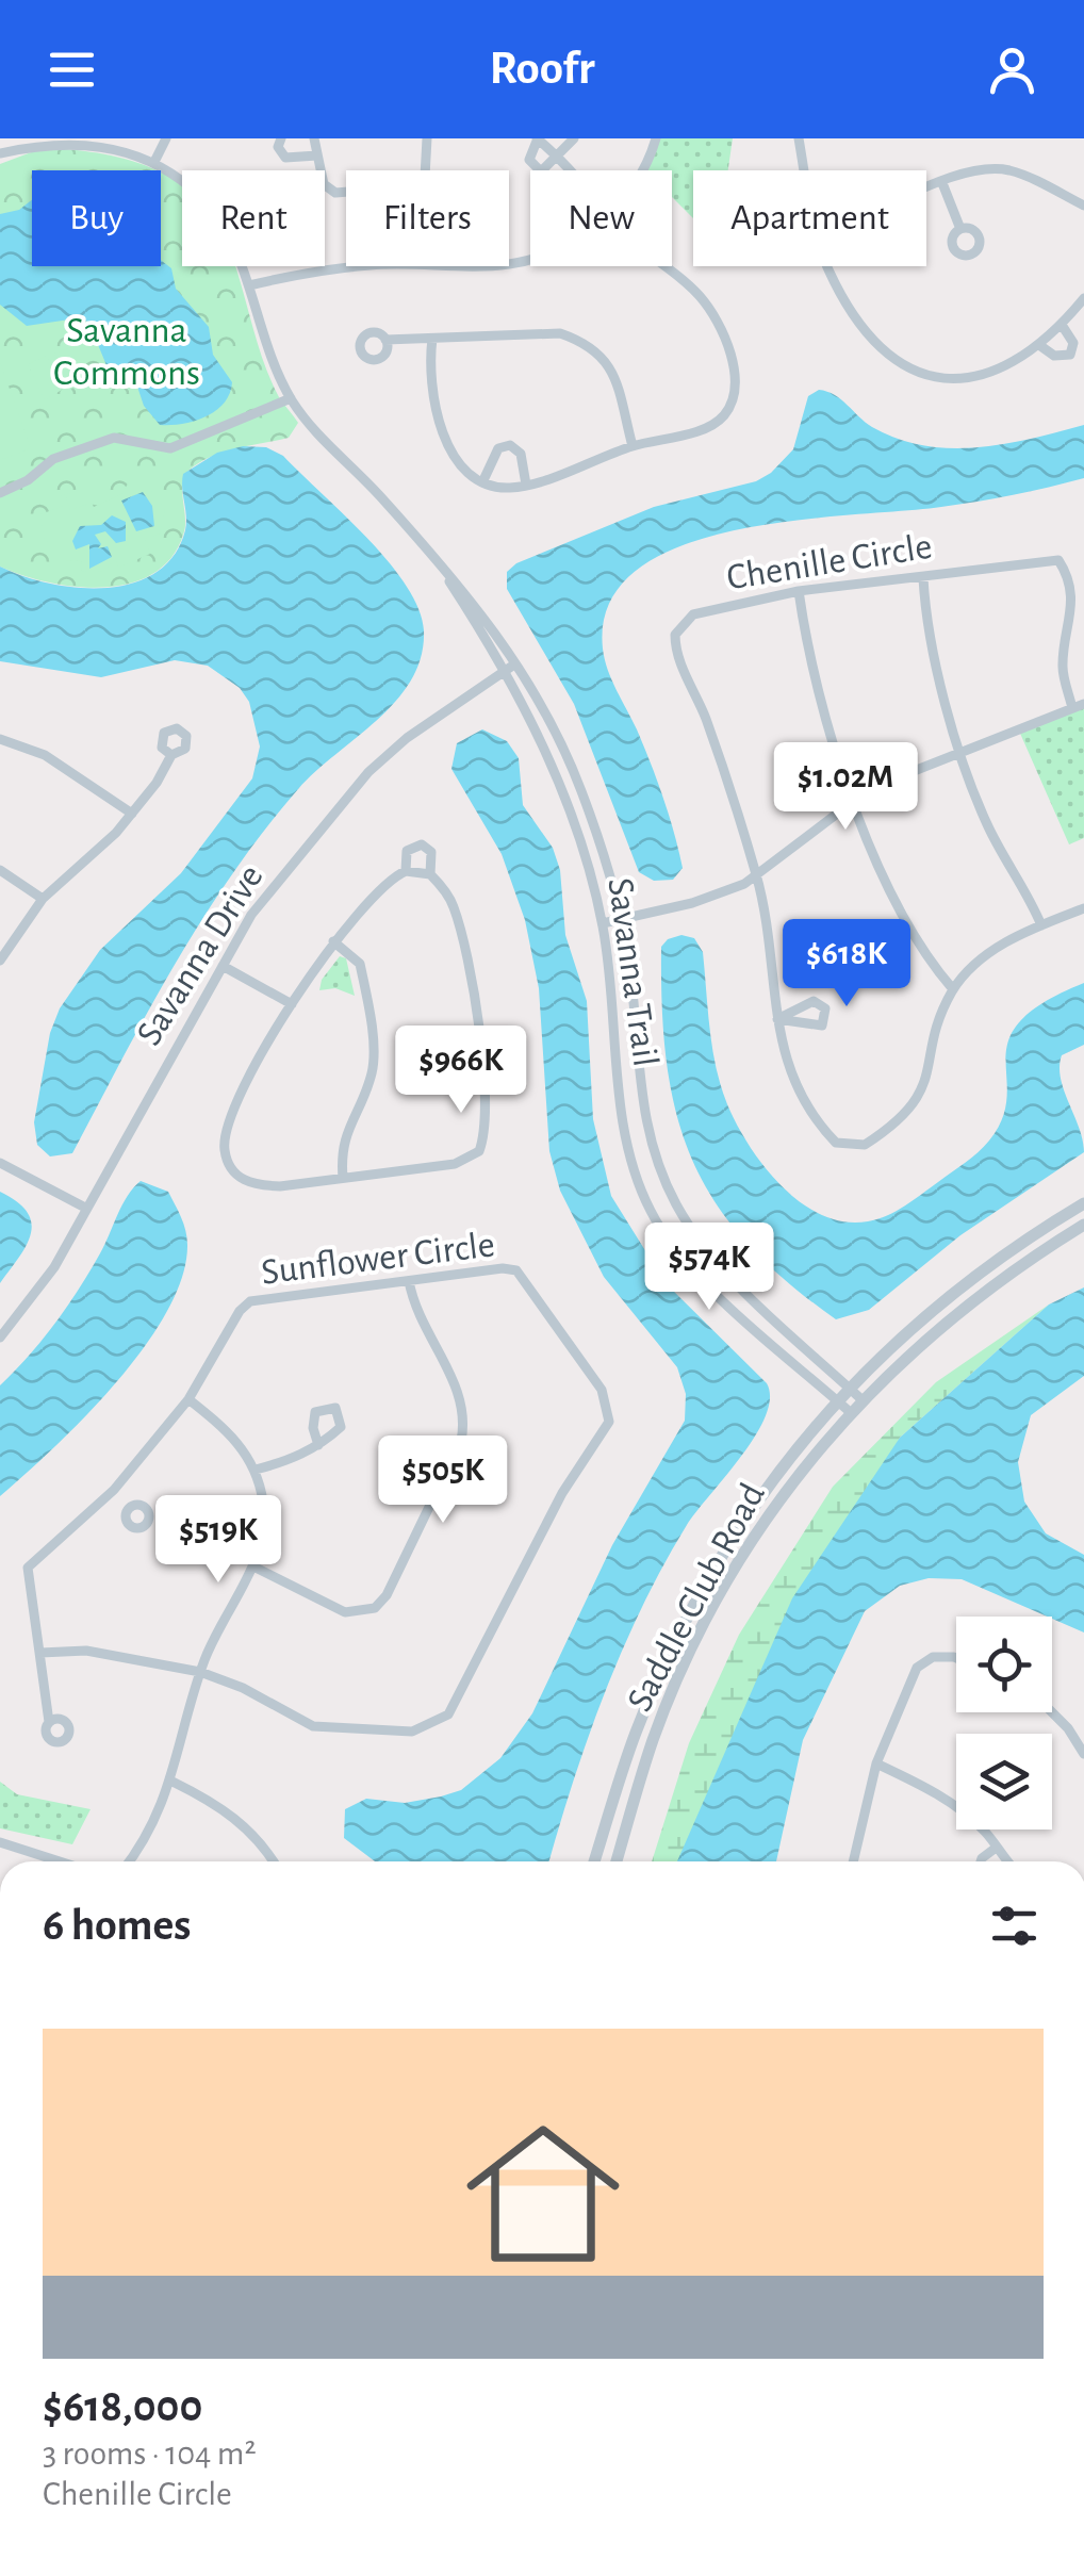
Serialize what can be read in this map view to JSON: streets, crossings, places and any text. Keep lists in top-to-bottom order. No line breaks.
{"streets":{"street":["Chenille Circle","Savanna Drive","Savanna Trail","Sunflower Circle","Saddle Club Road"]},"crossings":[["Savanna Drive","Savanna Trail"],["Savanna Trail","Saddle Club Road"]],"parks":["Savanna Commons"],"page":{"header":"Roofr","chip":["Buy","Rent","Filters","New","Apartment"],"price":["$1.02M","$618K","$966K","$574K","$505K","$519K"],"heading":"6 homes","list":[{"name":"$618,000","note":"3 rooms · 104 m² · Chenille Circle"}]}}
